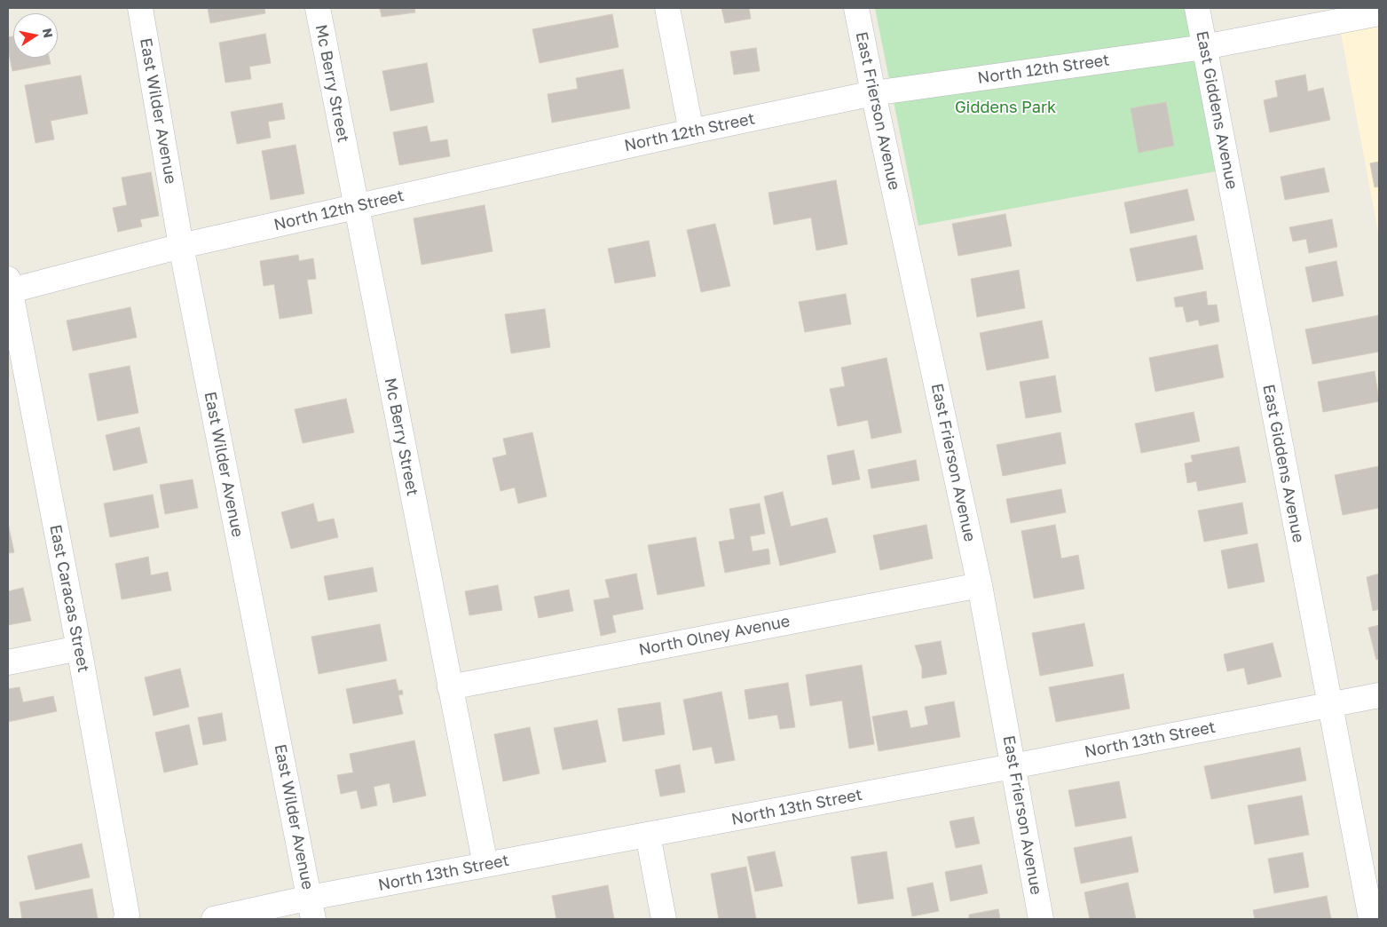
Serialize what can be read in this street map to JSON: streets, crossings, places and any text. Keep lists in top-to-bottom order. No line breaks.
{"streets":{"street":["North 12th Street","Mc Berry Street","East Giddens Avenue","East Wilder Avenue","East Frierson Avenue","East Caracas Street","North Olney Avenue","North 13th Street"]},"crossings":[["North 12th Street","Mc Berry Street"],["North 12th Street","East Giddens Avenue"],["North 12th Street","East Wilder Avenue"],["North 12th Street","East Frierson Avenue"],["North 12th Street","East Caracas Street"],["Mc Berry Street","North Olney Avenue"],["Mc Berry Street","North 13th Street"],["East Giddens Avenue","North 13th Street"],["East Wilder Avenue","North 13th Street"],["East Frierson Avenue","North Olney Avenue"],["East Frierson Avenue","North 13th Street"]],"parks":["Giddens Park"],"north":"right"}
